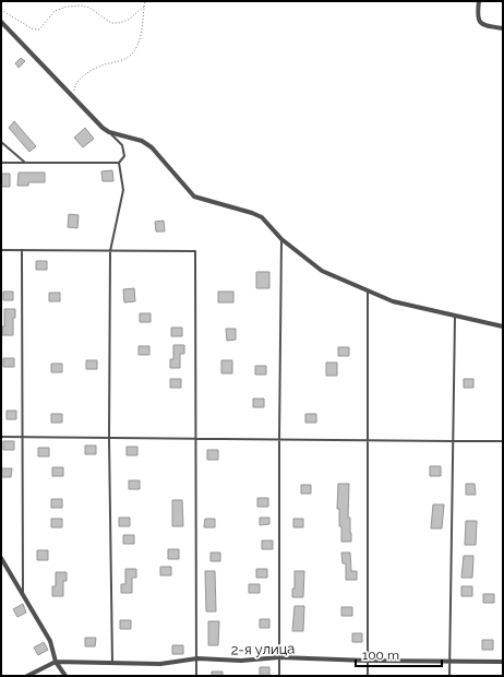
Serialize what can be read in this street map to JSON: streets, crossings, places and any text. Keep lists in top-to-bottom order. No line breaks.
{"streets":{"street":["2-я улица"]},"scale_bar":"100 m"}
